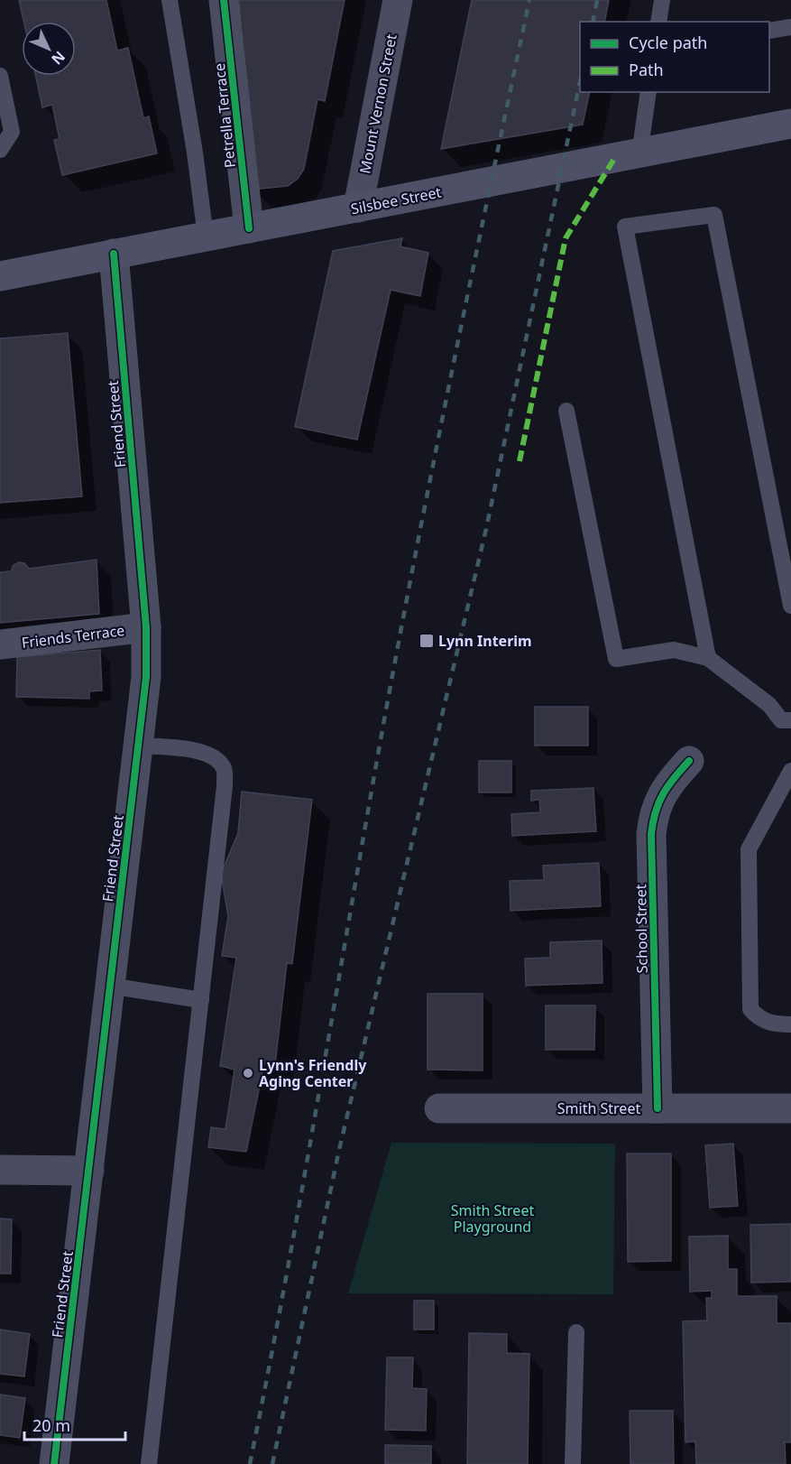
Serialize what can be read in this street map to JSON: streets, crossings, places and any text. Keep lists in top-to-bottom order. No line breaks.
{"streets":{"main road":["Silsbee Street"],"street":["Mount Vernon Street","Petrella Terrace","Friend Street","Friends Terrace","School Street","Smith Street"]},"crossings":[["Mount Vernon Street","Silsbee Street"],["Petrella Terrace","Silsbee Street"],["Silsbee Street","Friend Street"],["Friend Street","Friends Terrace"],["School Street","Smith Street"]],"parks":["Smith Street Playground"],"places":{"transit":["Lynn Interim"],"other":["Lynn's Friendly Aging Center"]},"legend":["Cycle path","Path"],"scale_bar":"20 m","north":"bottom right"}
